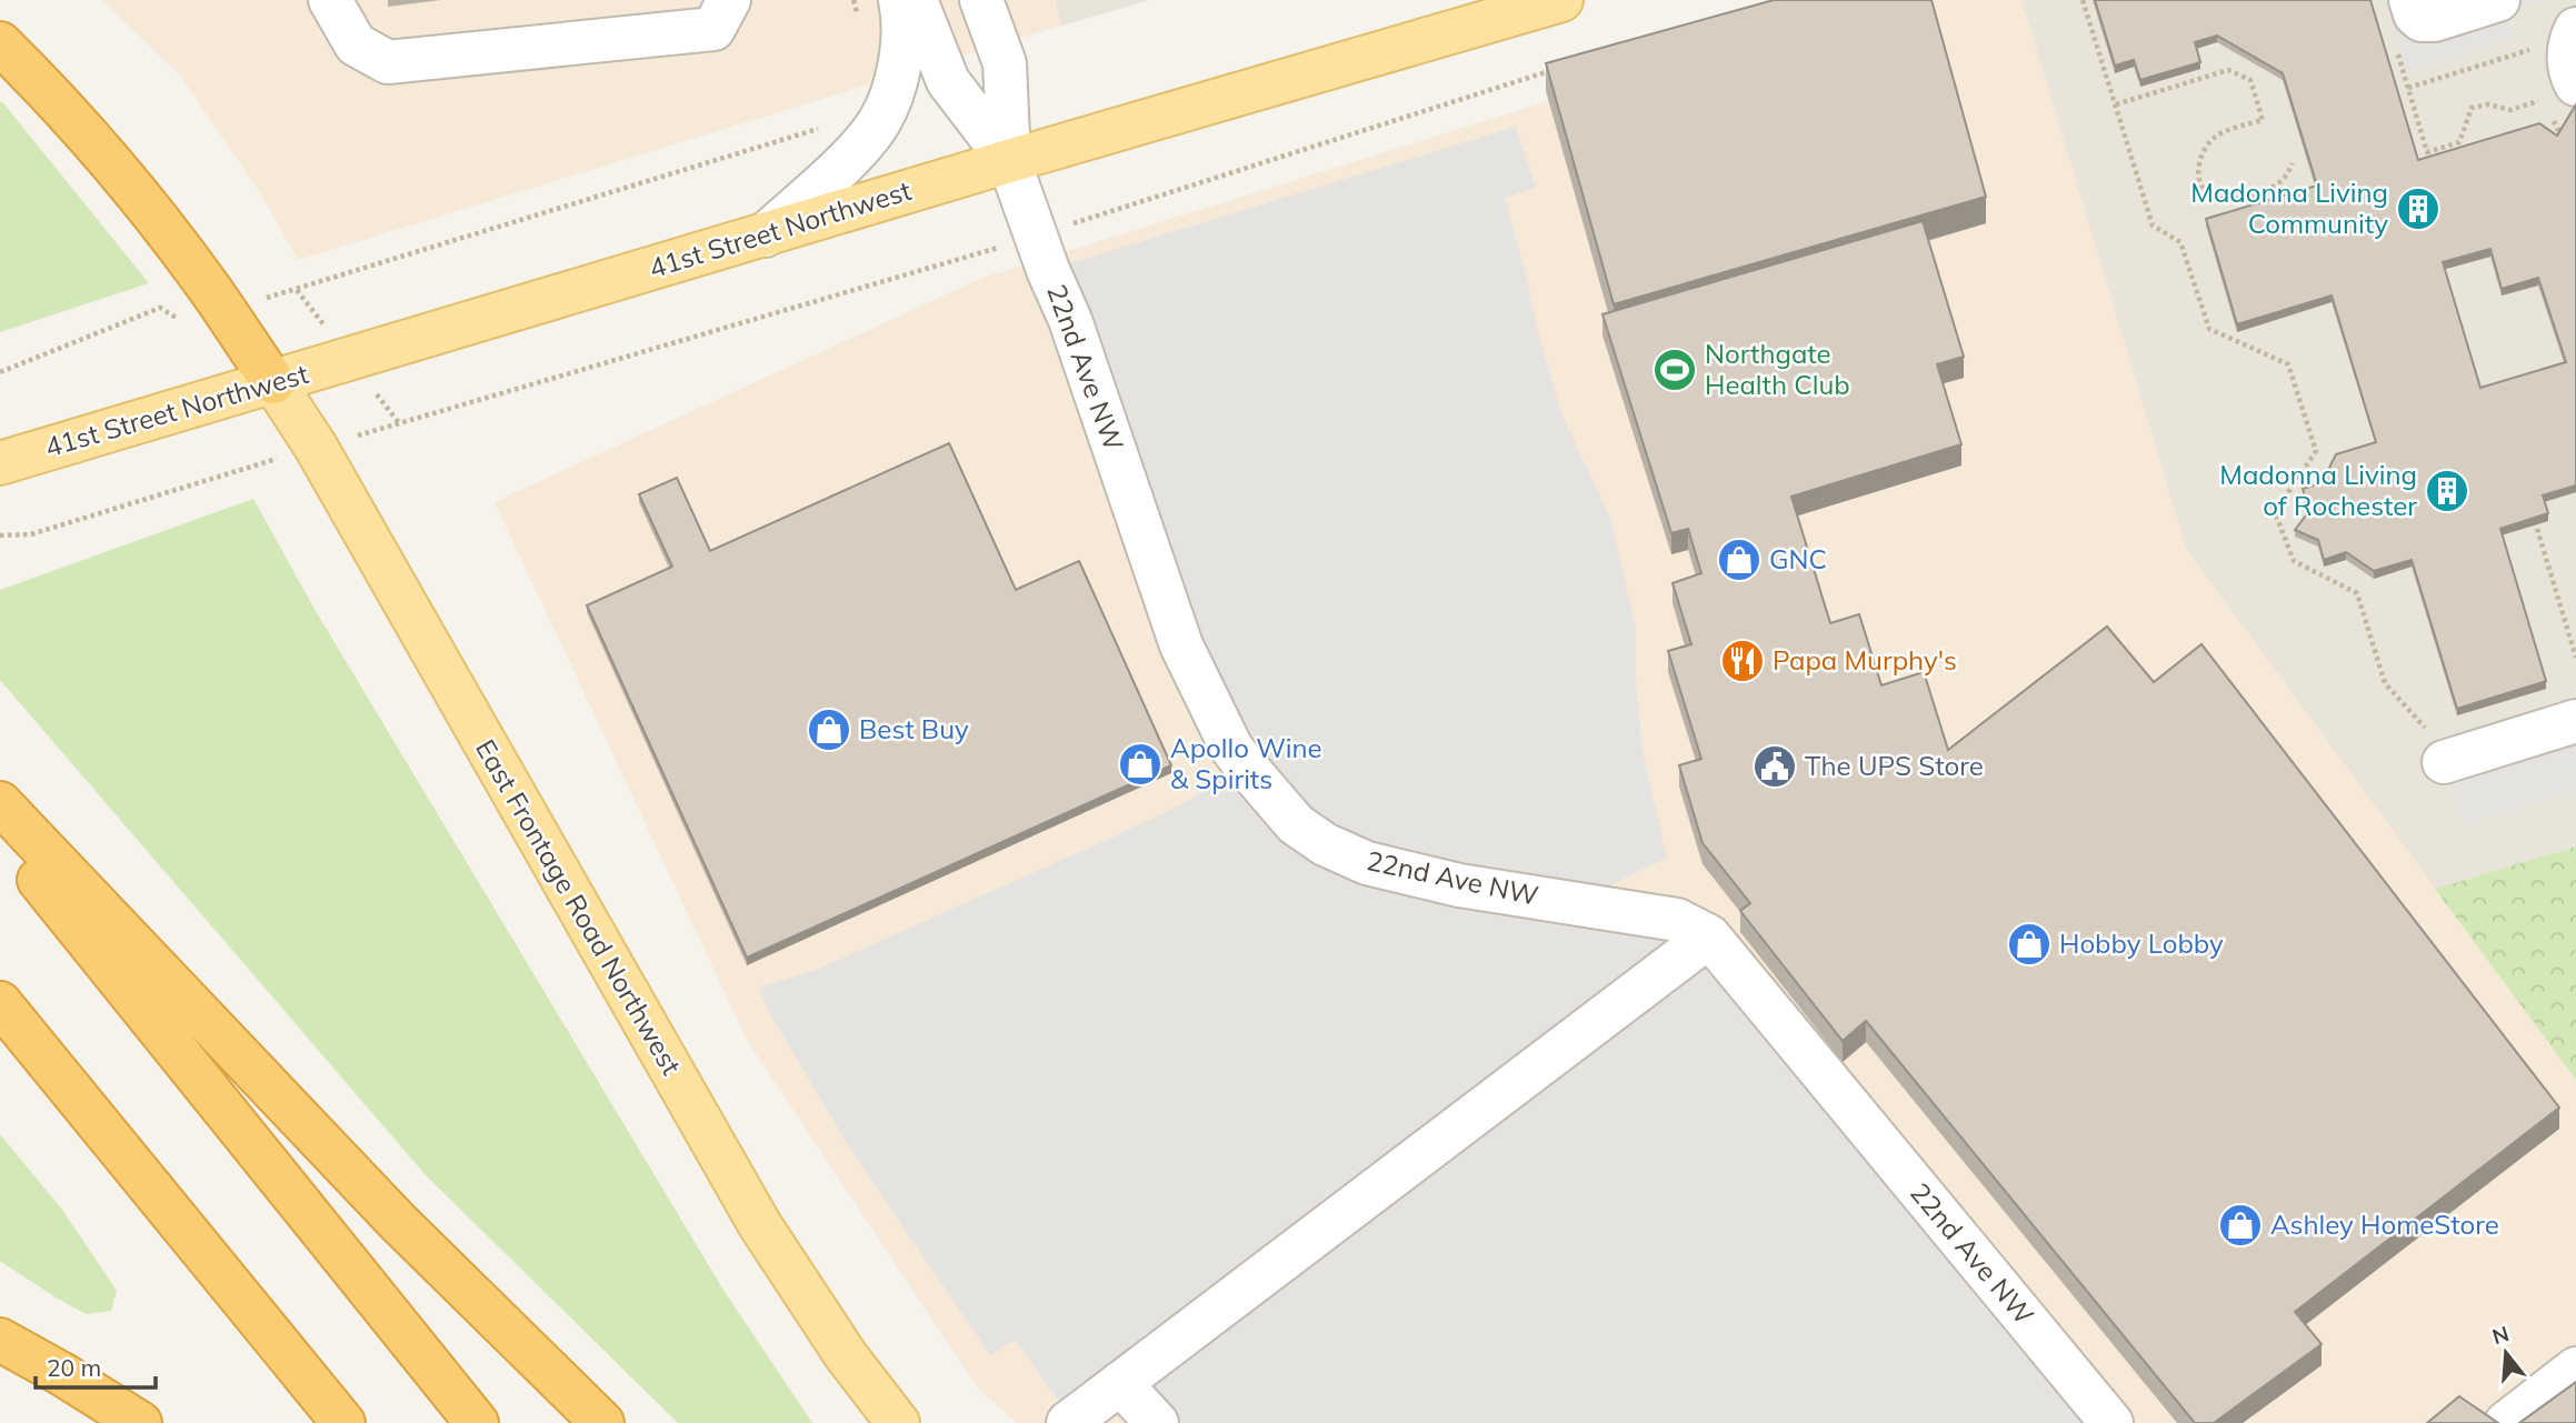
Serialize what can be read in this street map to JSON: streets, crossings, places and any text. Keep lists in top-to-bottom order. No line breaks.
{"streets":{"main road":["41st Street Northwest","East Frontage Road Northwest"],"street":["22nd Ave NW"]},"crossings":[["41st Street Northwest","22nd Ave NW"],["41st Street Northwest","East Frontage Road Northwest"]],"places":{"building":["Madonna Living Community","Madonna Living of Rochester"],"sports":["Northgate Health Club"],"shop":["GNC","Best Buy","Apollo Wine & Spirits","Hobby Lobby","Ashley HomeStore"],"restaurant":["Papa Murphy's"],"public building":["The UPS Store"]},"scale_bar":"20 m","north":"top"}
